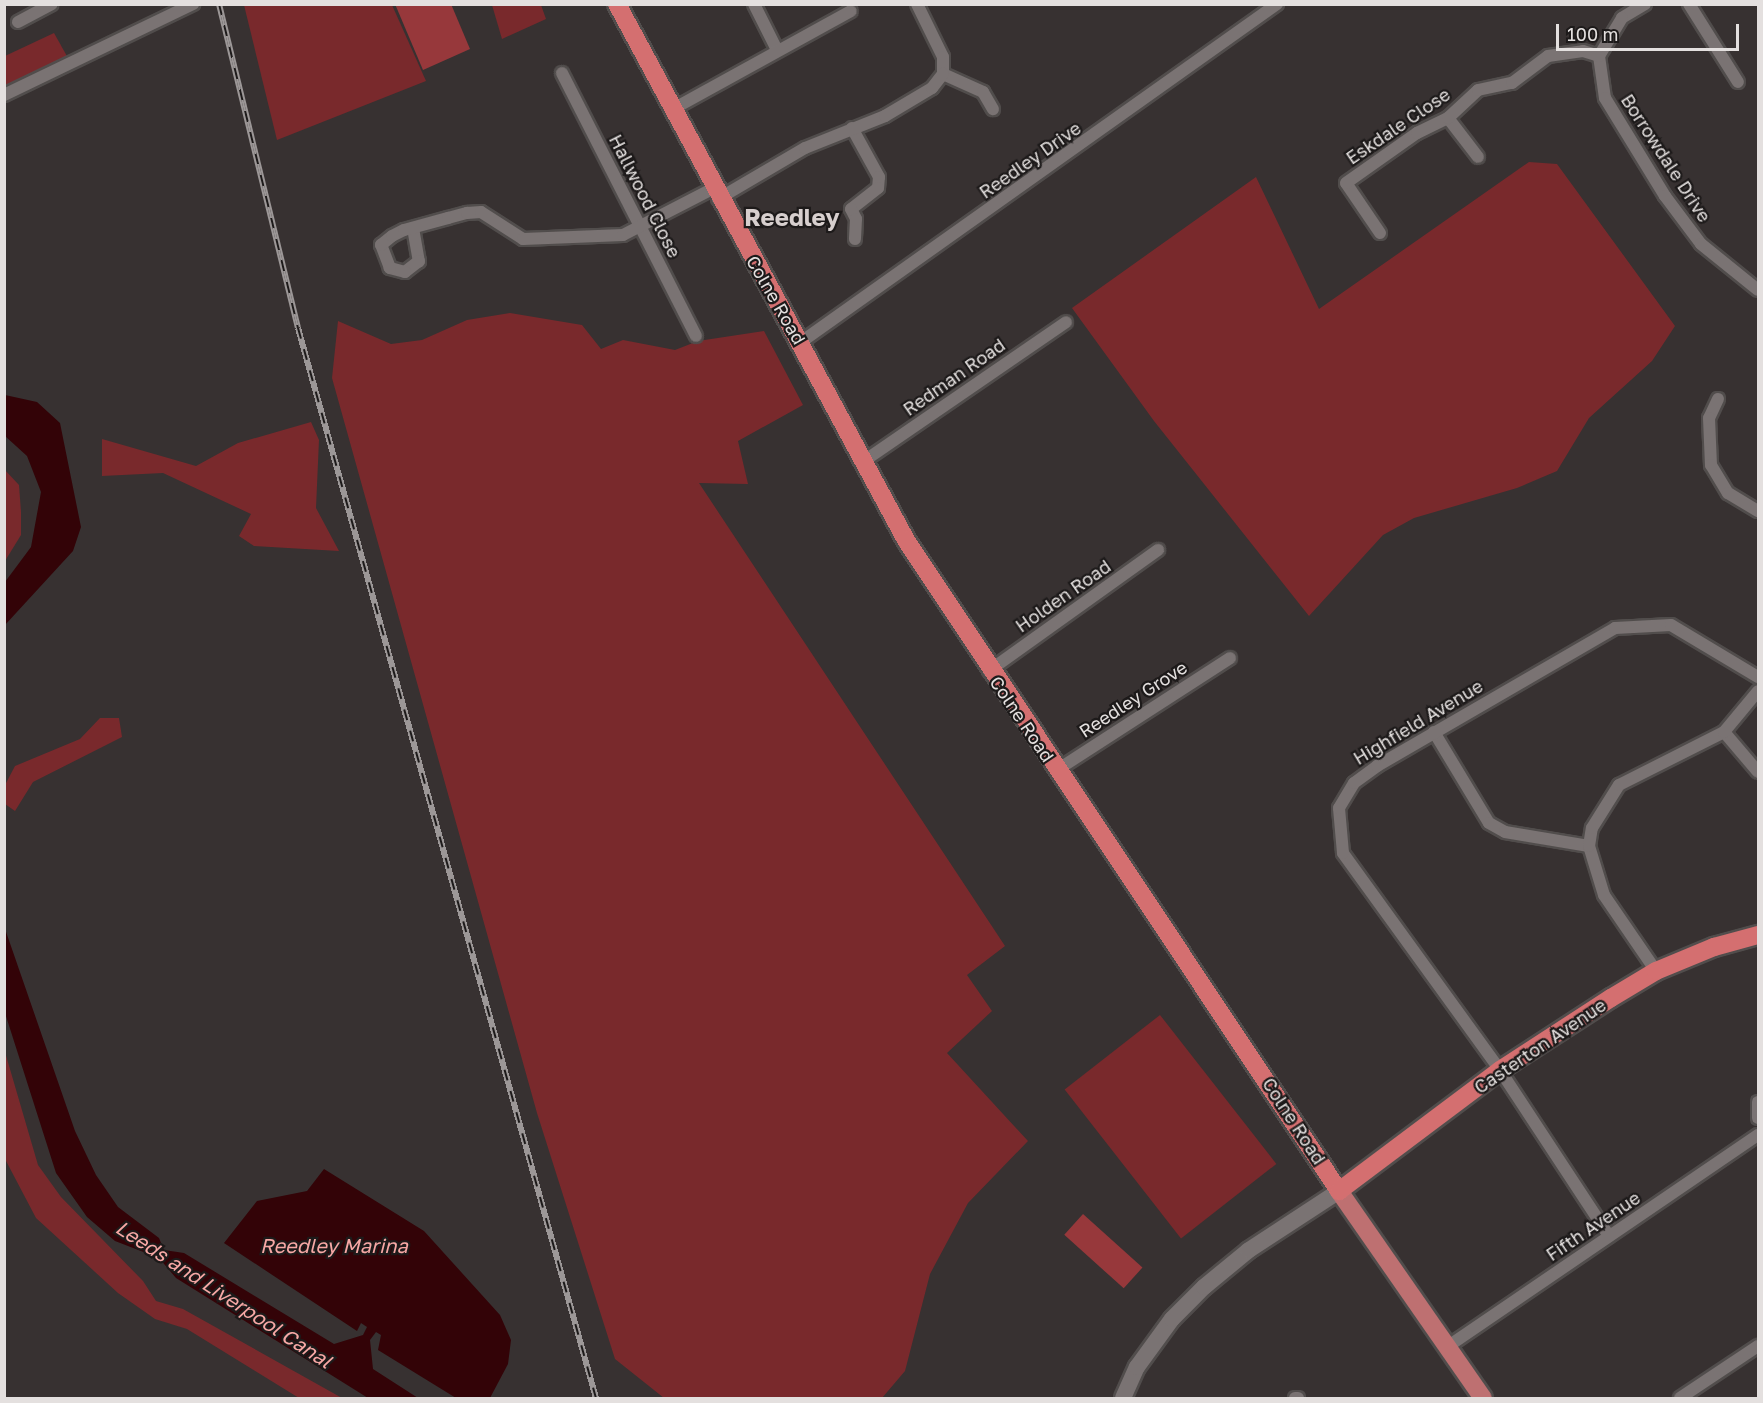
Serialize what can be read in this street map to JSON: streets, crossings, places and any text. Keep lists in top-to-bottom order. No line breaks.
{"streets":{"highway":["Colne Road","Casterton Avenue"],"street":["Eskdale Close","Borrowdale Drive","Reedley Drive","Hallwood Close","Redman Road","Holden Road","Reedley Grove","Highfield Avenue","Fifth Avenue"]},"crossings":[["Eskdale Close","Borrowdale Drive"],["Reedley Drive","Colne Road"],["Colne Road","Redman Road"],["Colne Road","Holden Road"],["Colne Road","Reedley Grove"],["Colne Road","Casterton Avenue"],["Colne Road","Fifth Avenue"],["Highfield Avenue","Casterton Avenue"],["Highfield Avenue","Fifth Avenue"]],"districts":["Reedley"],"water":["Reedley Marina","Leeds and Liverpool Canal"],"scale_bar":"100 m"}
